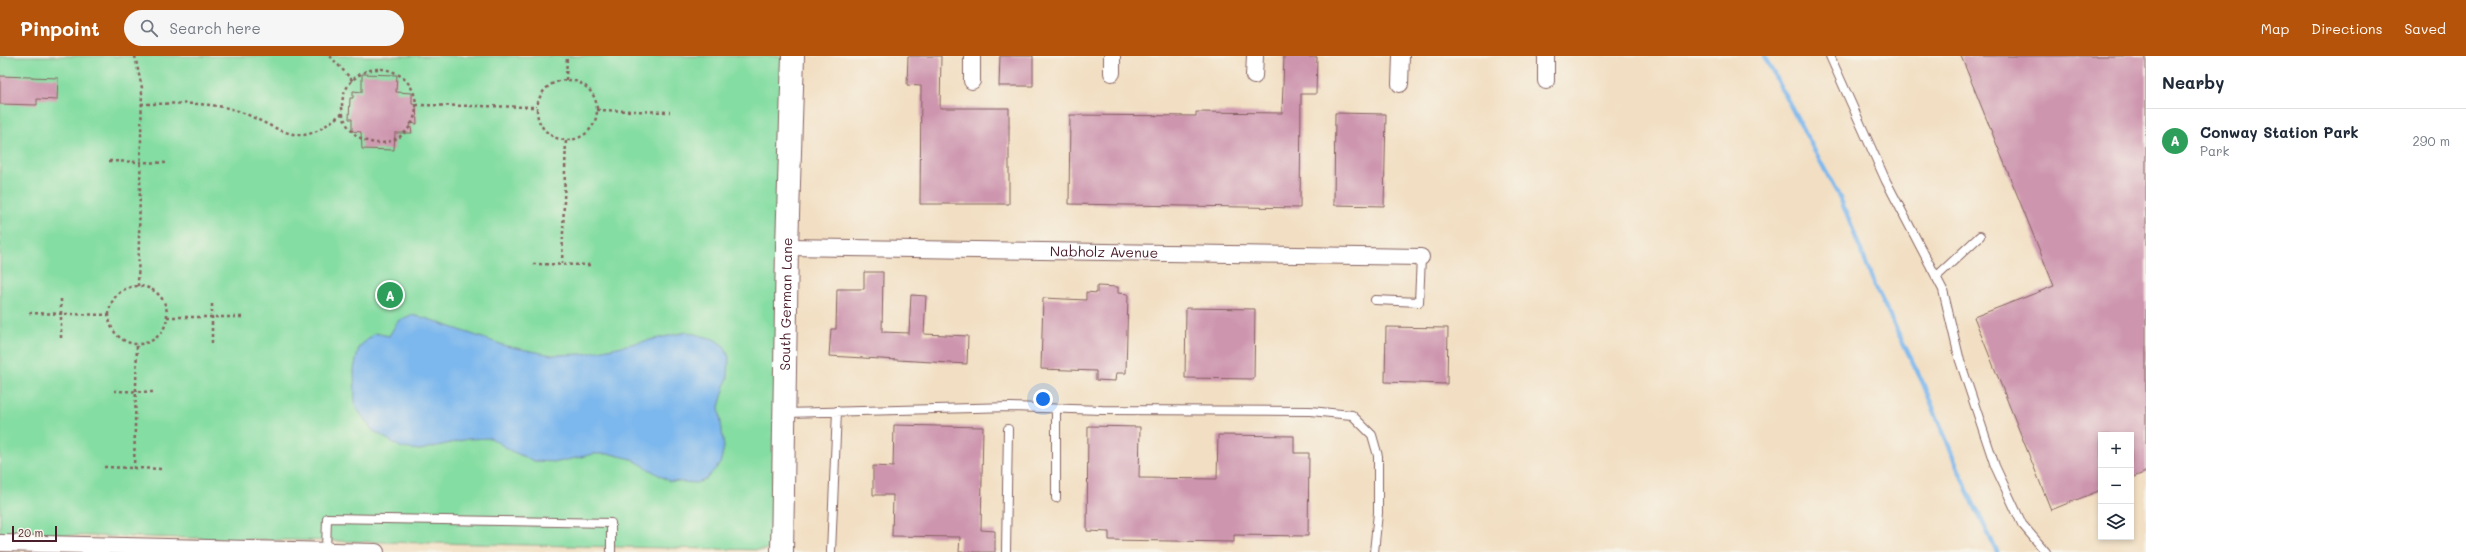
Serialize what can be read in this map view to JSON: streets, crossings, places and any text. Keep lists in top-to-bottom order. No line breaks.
{"streets":{"street":["Nabholz Avenue","South German Lane"]},"crossings":[["Nabholz Avenue","South German Lane"]],"scale_bar":"20 m","page":{"header":"Pinpoint","search":"Search here","nav":["Map","Directions","Saved"],"heading":"Nearby","list":[{"mark":"A","name":"Conway Station Park","note":"Park","value":"290 m"}],"pins":"A","map_buttons":["+","−"],"scale":"20 m"}}
